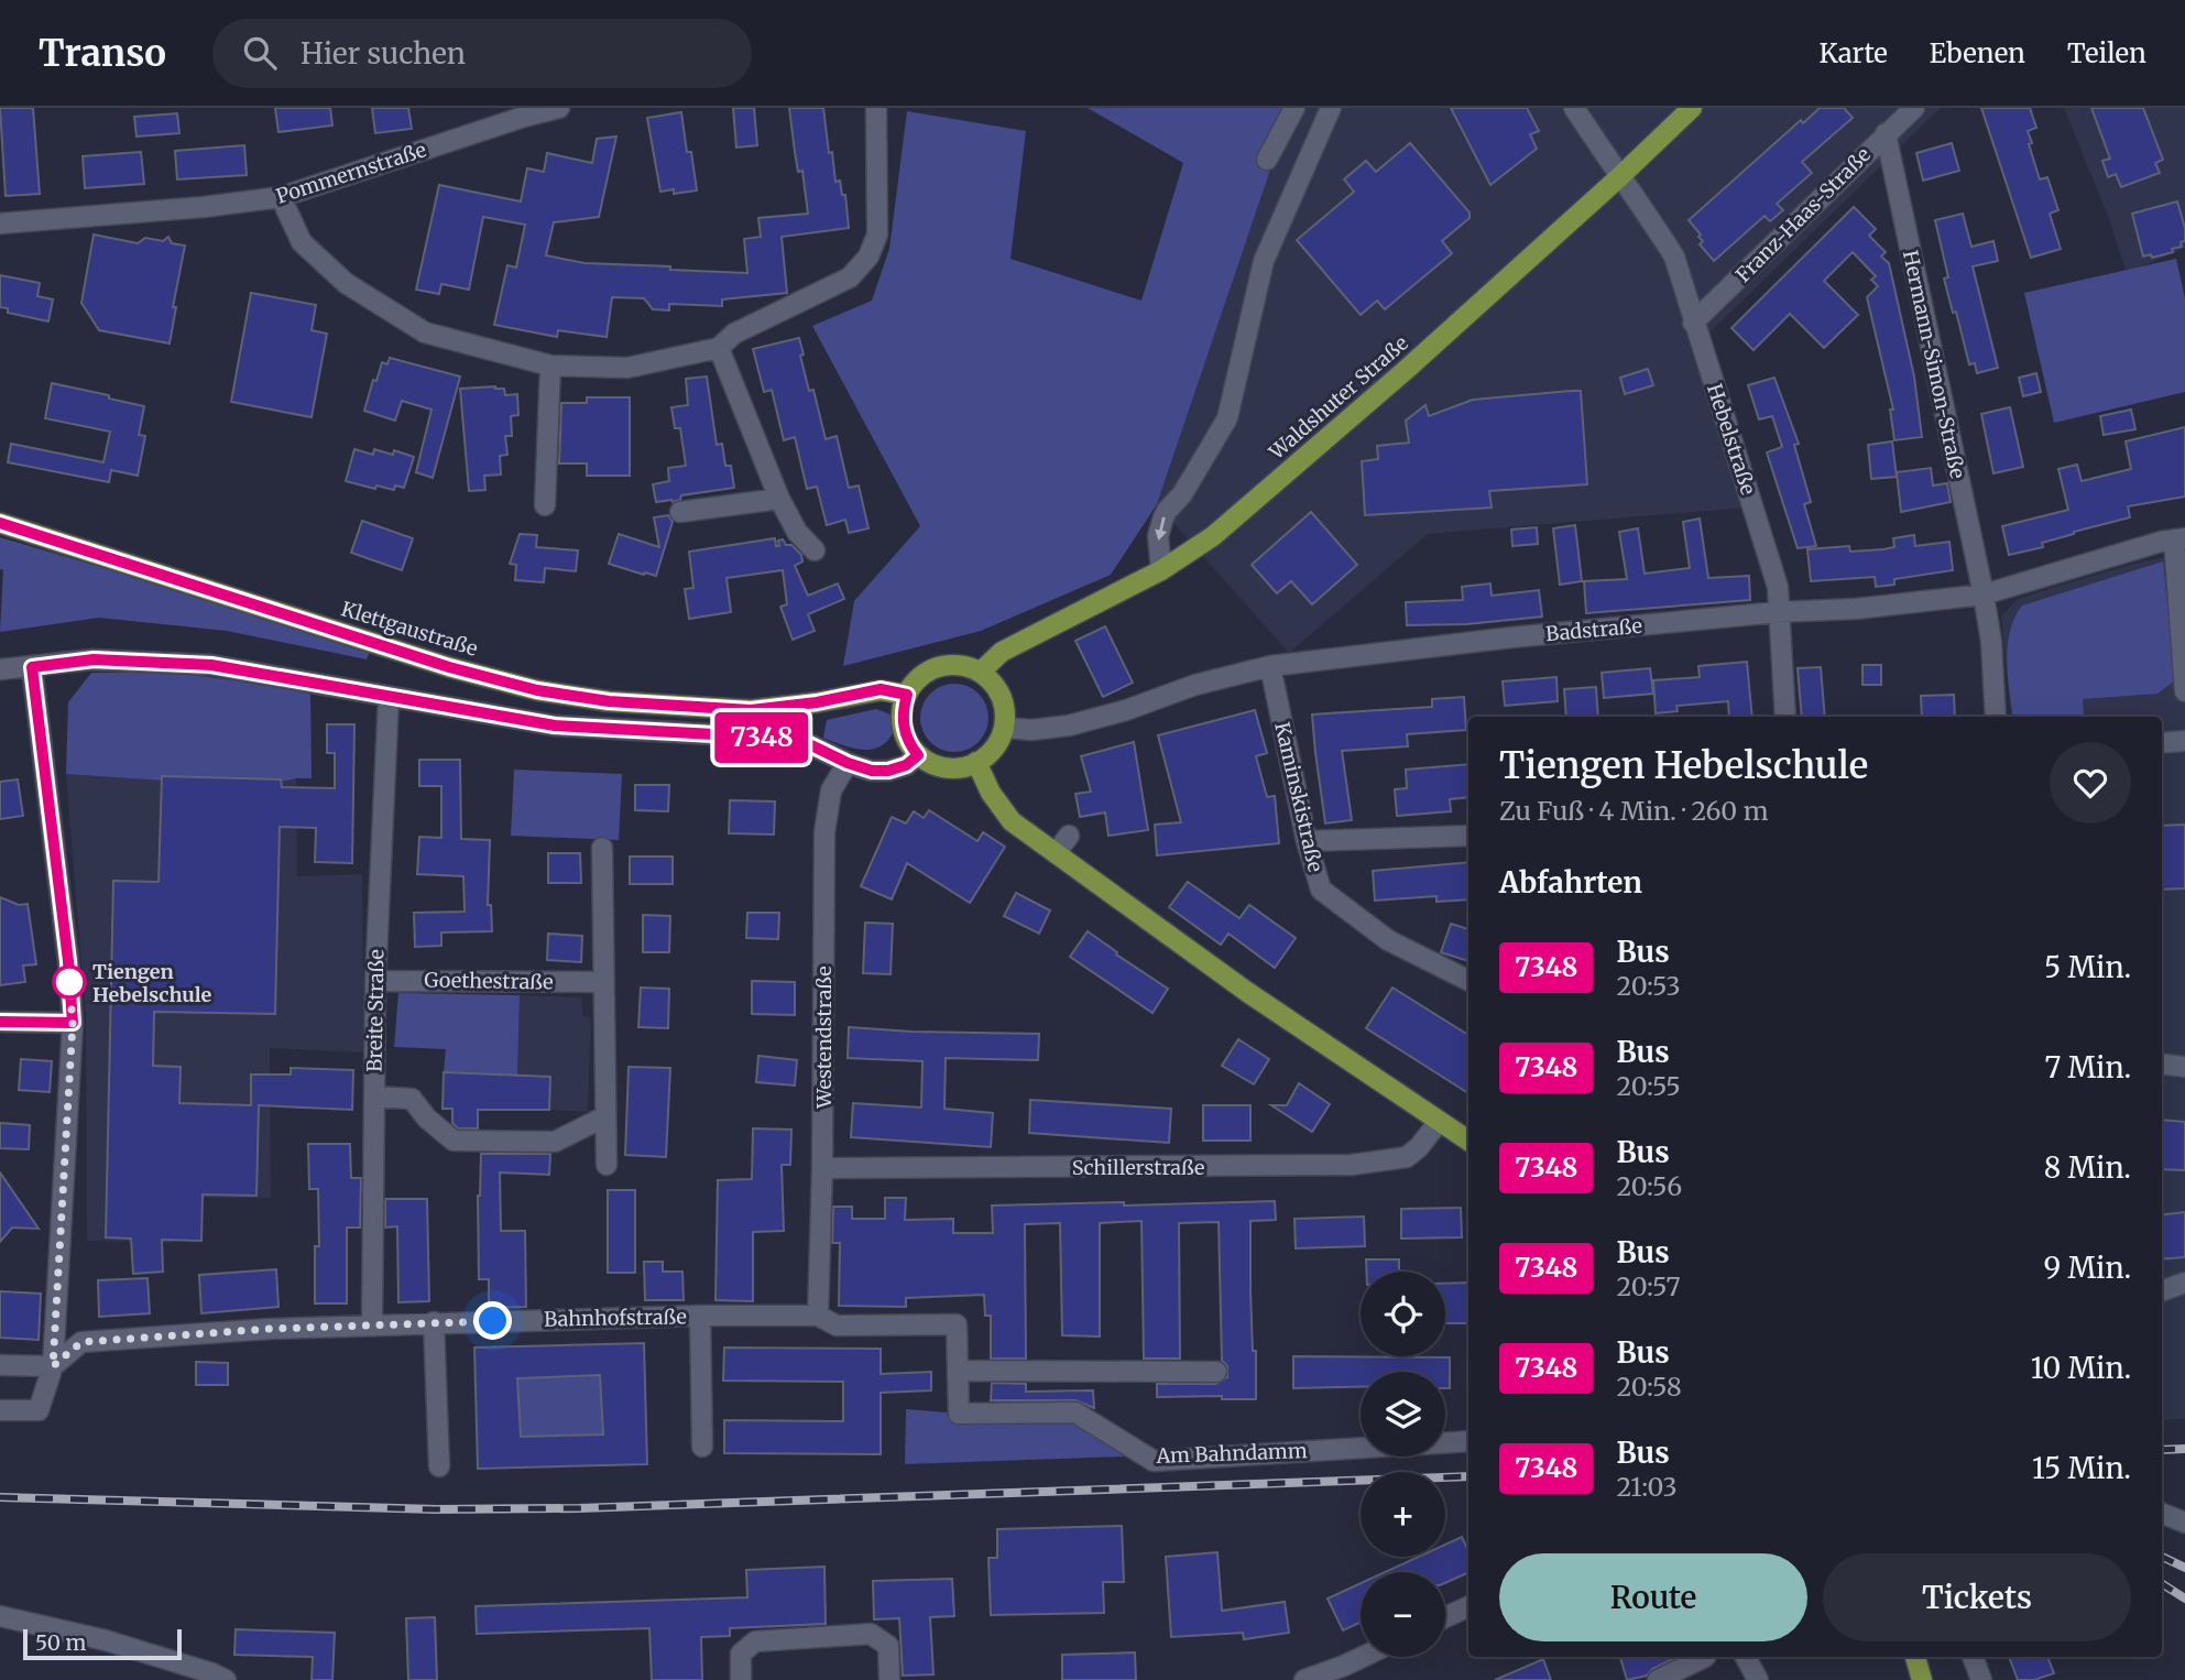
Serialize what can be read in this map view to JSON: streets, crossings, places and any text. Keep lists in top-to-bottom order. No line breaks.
{"streets":{"main road":["Waldshuter Straße","Klettgaustraße"],"street":["Pommernstraße","Franz-Haas-Straße","Hermann-Simon-Straße","Hebelstraße","Badstraße","Kaminskistraße","Goethestraße","Breite Straße","Westendstraße","Schillerstraße","Bahnhofstraße","Am Bahndamm"]},"crossings":[["Franz-Haas-Straße","Hermann-Simon-Straße"],["Franz-Haas-Straße","Hebelstraße"],["Hermann-Simon-Straße","Badstraße"],["Waldshuter Straße","Hebelstraße"],["Waldshuter Straße","Klettgaustraße"],["Waldshuter Straße","Badstraße"],["Hebelstraße","Badstraße"],["Klettgaustraße","Badstraße"],["Badstraße","Kaminskistraße"],["Goethestraße","Breite Straße"],["Breite Straße","Bahnhofstraße"],["Westendstraße","Schillerstraße"],["Westendstraße","Bahnhofstraße"]],"places":["Tiengen Hebelschule"],"lines":["bus line 7348"],"scale_bar":"50 m","page":{"header":"Transo","search":"Hier suchen","nav":["Karte","Ebenen","Teilen"],"on_map":"7348","heading":[["Tiengen Hebelschule","Zu Fuß · 4 Min. · 260 m"],"Abfahrten"],"list":[{"mark":"7348","name":"Bus","note":"20:53","value":"5 Min."},{"mark":"7348","name":"Bus","note":"20:55","value":"7 Min."},{"mark":"7348","name":"Bus","note":"20:56","value":"8 Min."},{"mark":"7348","name":"Bus","note":"20:57","value":"9 Min."},{"mark":"7348","name":"Bus","note":"20:58","value":"10 Min."},{"mark":"7348","name":"Bus","note":"21:03","value":"15 Min."}],"map_buttons":["+","−"],"buttons":["Route","Tickets"],"scale":"50 m"}}
